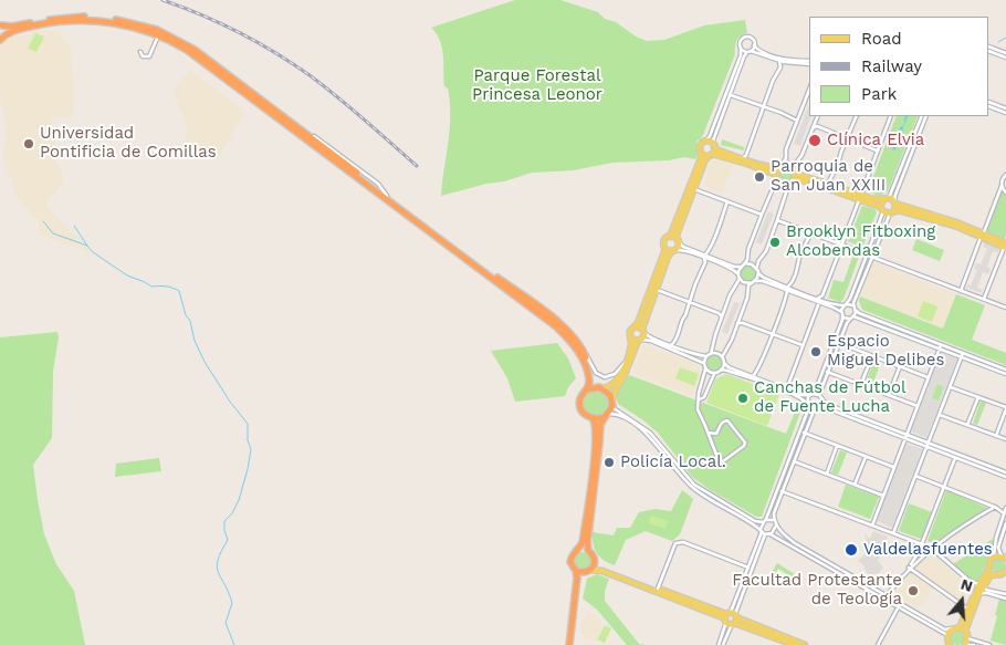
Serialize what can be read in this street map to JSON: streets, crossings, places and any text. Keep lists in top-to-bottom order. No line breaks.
{"parks":["Parque Forestal Princesa Leonor"],"places":["Clínica Elvia","Universidad Pontificia de Comillas","Parroquia de San Juan XXIII","Brooklyn Fitboxing Alcobendas","Espacio Miguel Delibes","Canchas de Fútbol de Fuente Lucha","Policía Local.","Valdelasfuentes","Facultad Protestante de Teología"],"legend":["Road","Railway","Park"],"north":"top"}
